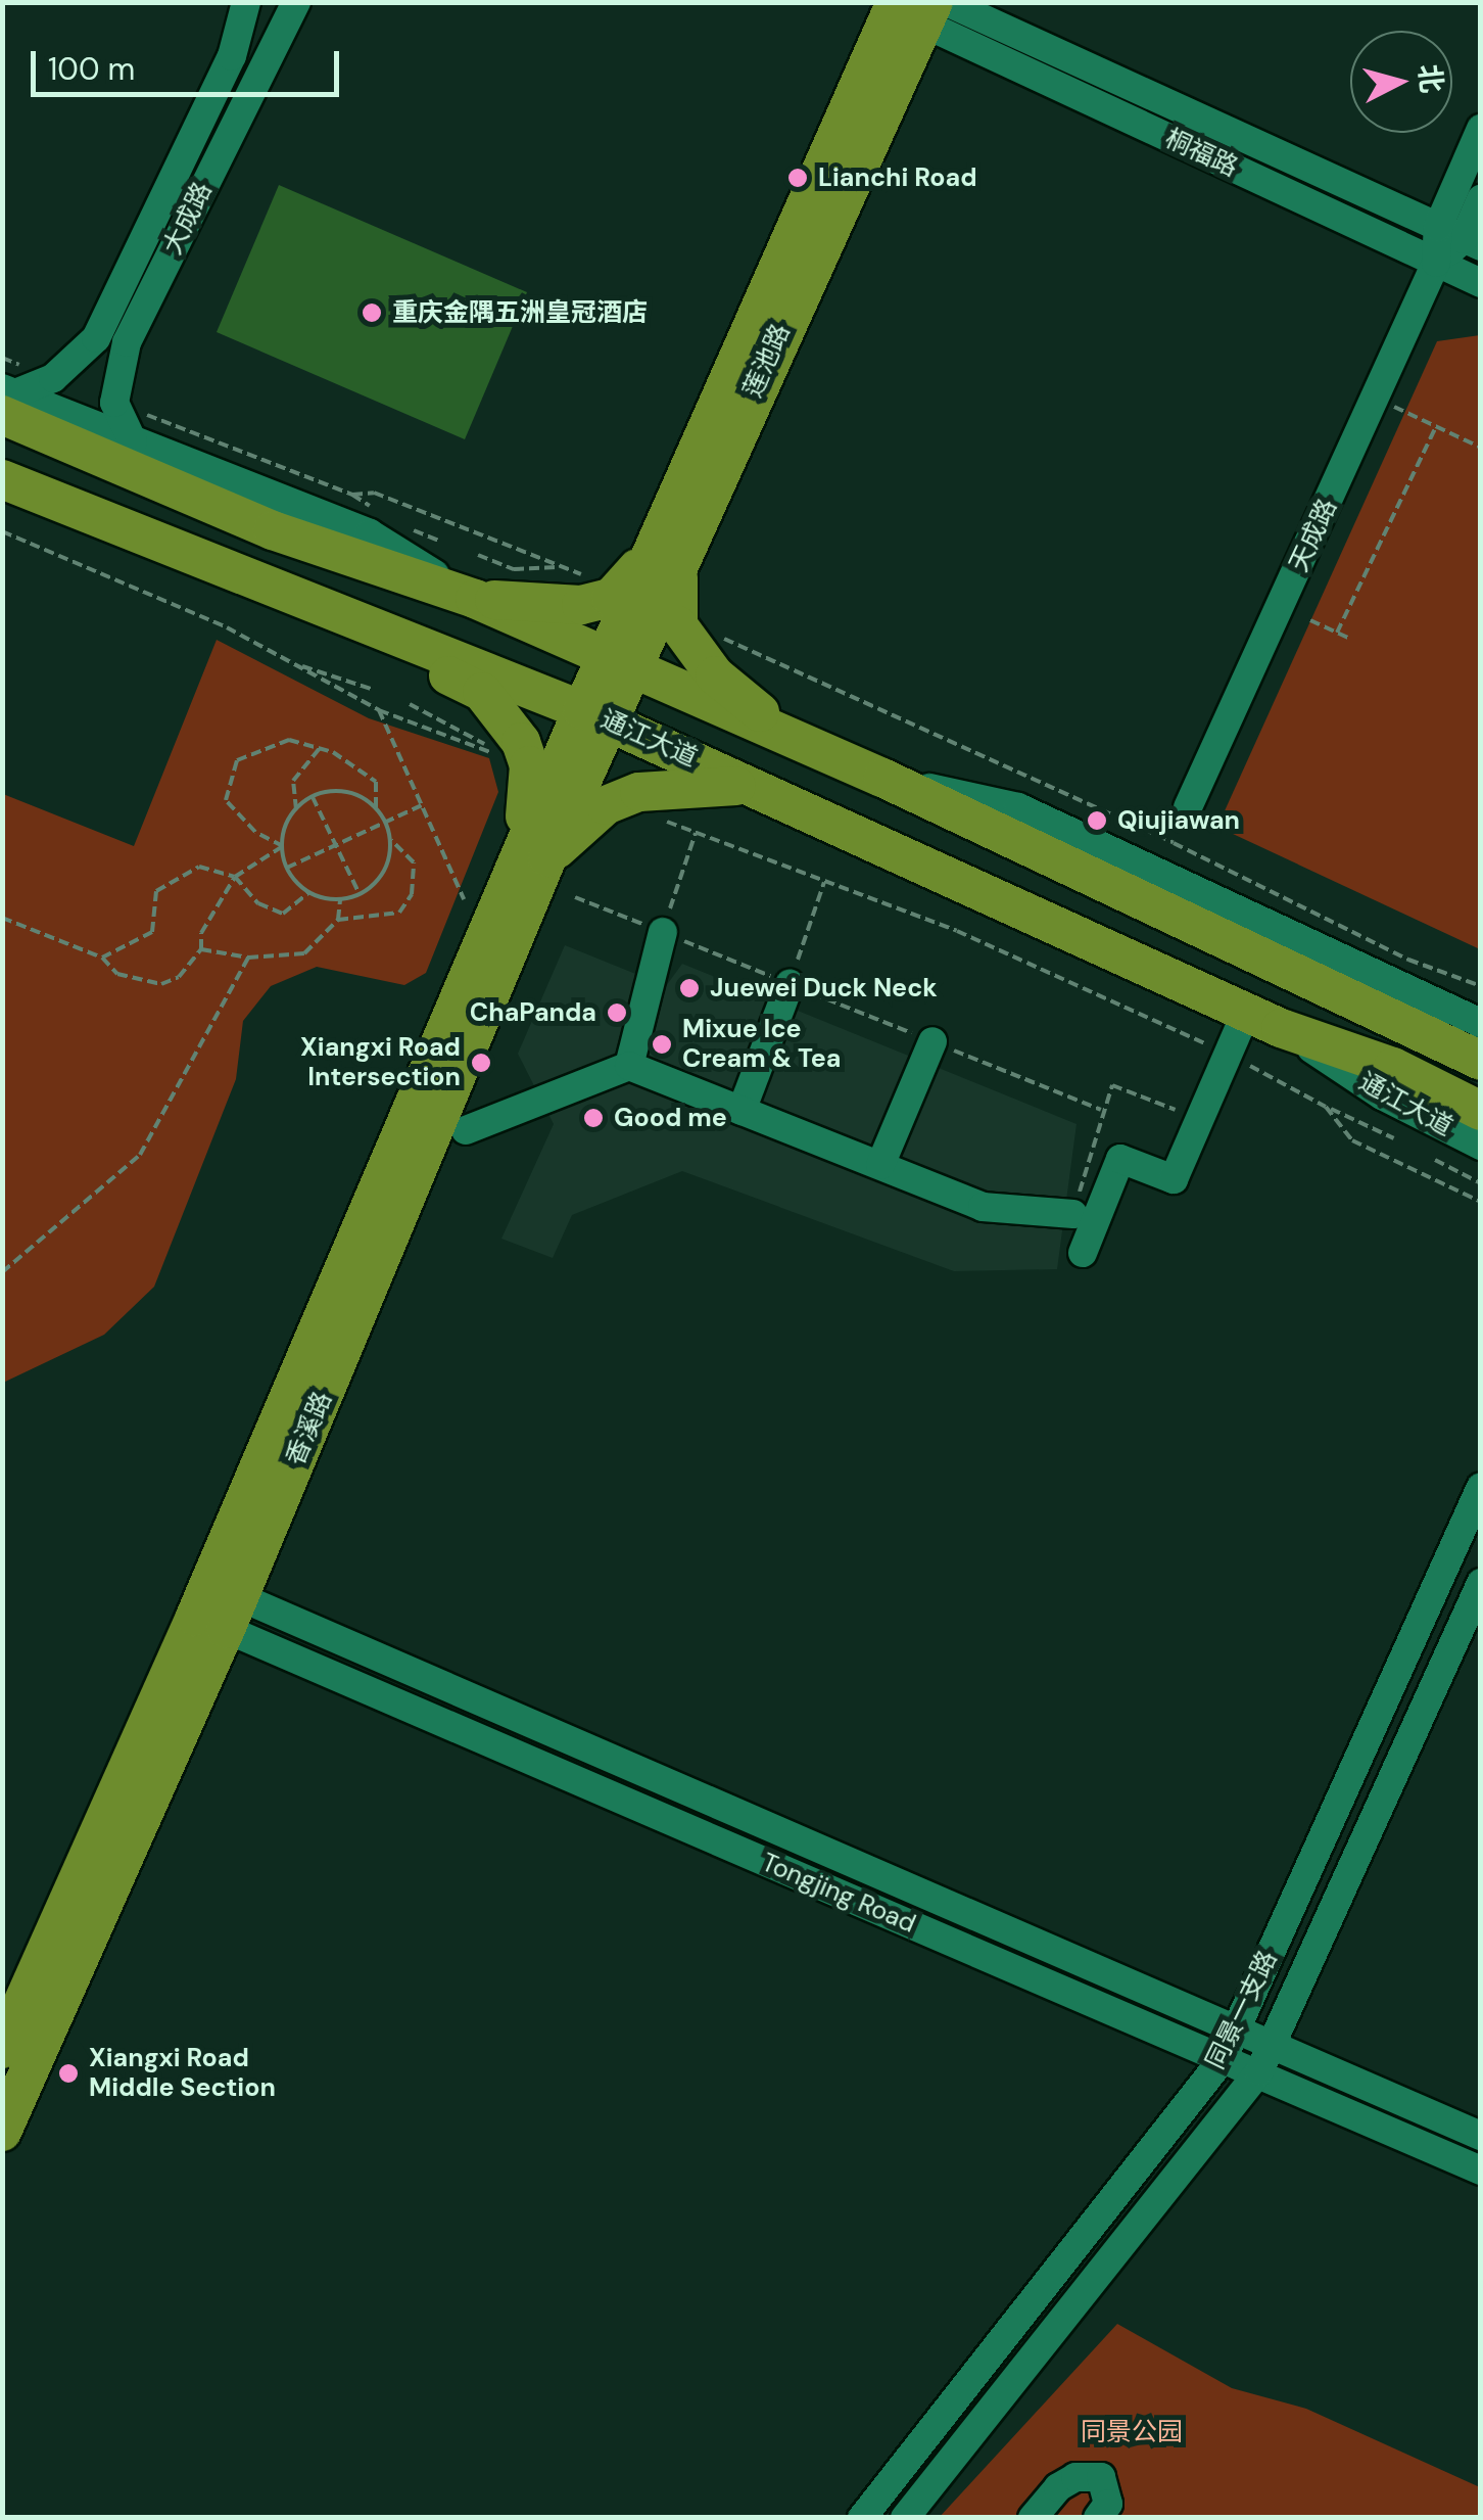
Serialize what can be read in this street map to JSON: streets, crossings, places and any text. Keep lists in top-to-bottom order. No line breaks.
{"streets":{"main road":["莲池路","通江大道","香溪路"],"street":["桐福路","大成路","天成路","Tongjing Road","同景一支路"]},"crossings":[["桐福路","莲池路"],["桐福路","天成路"],["莲池路","通江大道"],["莲池路","香溪路"],["通江大道","香溪路"],["香溪路","Tongjing Road"],["Tongjing Road","同景一支路"]],"parks":["同景公园"],"places":["Lianchi Road","重庆金隅五洲皇冠酒店","Qiujiawan","Juewei Duck Neck","ChaPanda","Mixue Ice Cream & Tea","Xiangxi Road Intersection","Good me","Xiangxi Road Middle Section"],"scale_bar":"100 m","north":"right"}
